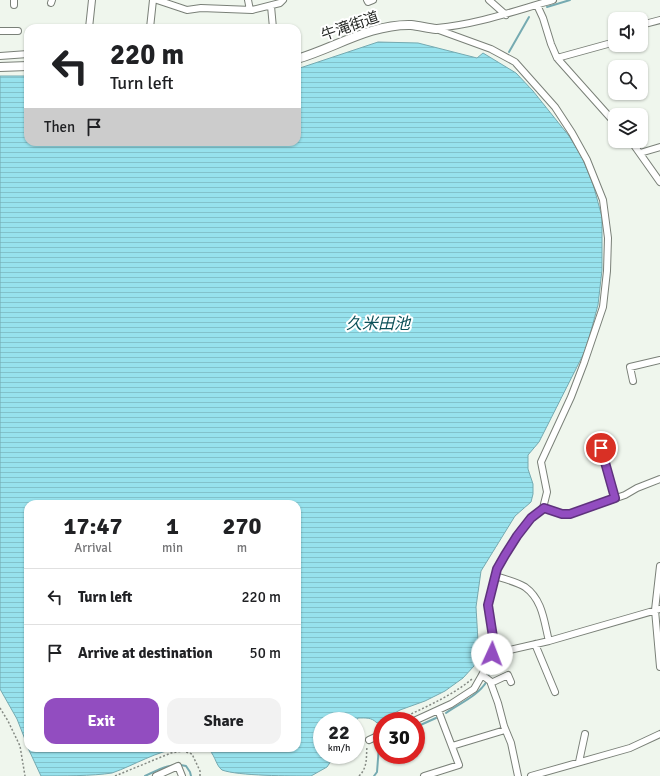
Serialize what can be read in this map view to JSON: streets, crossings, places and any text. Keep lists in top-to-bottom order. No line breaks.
{"streets":{"street":["牛滝街道"]},"water":["久米田池"],"page":{"turn":["220 m","Turn left"],"then":"Then","eta":["17:47","Arrival","1","min","270","m"],"list":[{"name":"Turn left","value":"220 m"},{"name":"Arrive at destination","value":"50 m"}],"buttons":["Exit","Share"],"speed":"22 km/h","limit":"30"}}
